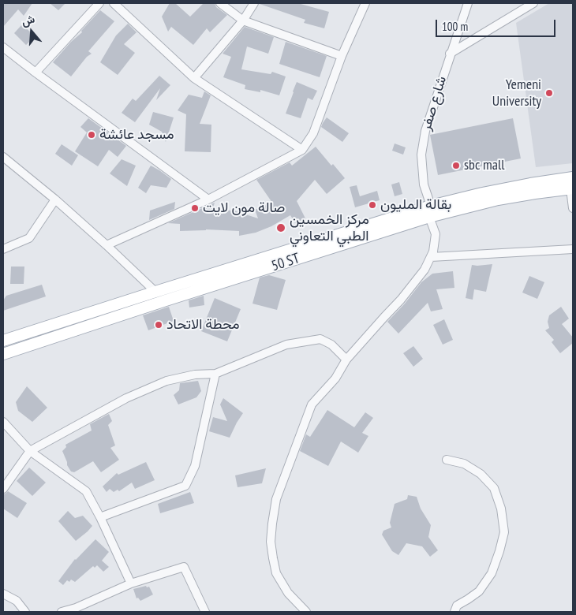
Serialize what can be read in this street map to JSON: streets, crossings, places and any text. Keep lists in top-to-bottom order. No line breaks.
{"streets":{"main road":["50 ST"],"street":["شارع صفر"]},"crossings":[["شارع صفر","50 ST"]],"places":["Yemeni University","مسجد عائشة","sbc mall","بقالة المليون","صالة مون لايت","مركز الخمسين الطبي التعاوني","محطة الاتحاد"],"scale_bar":"100 m","north":"top"}
